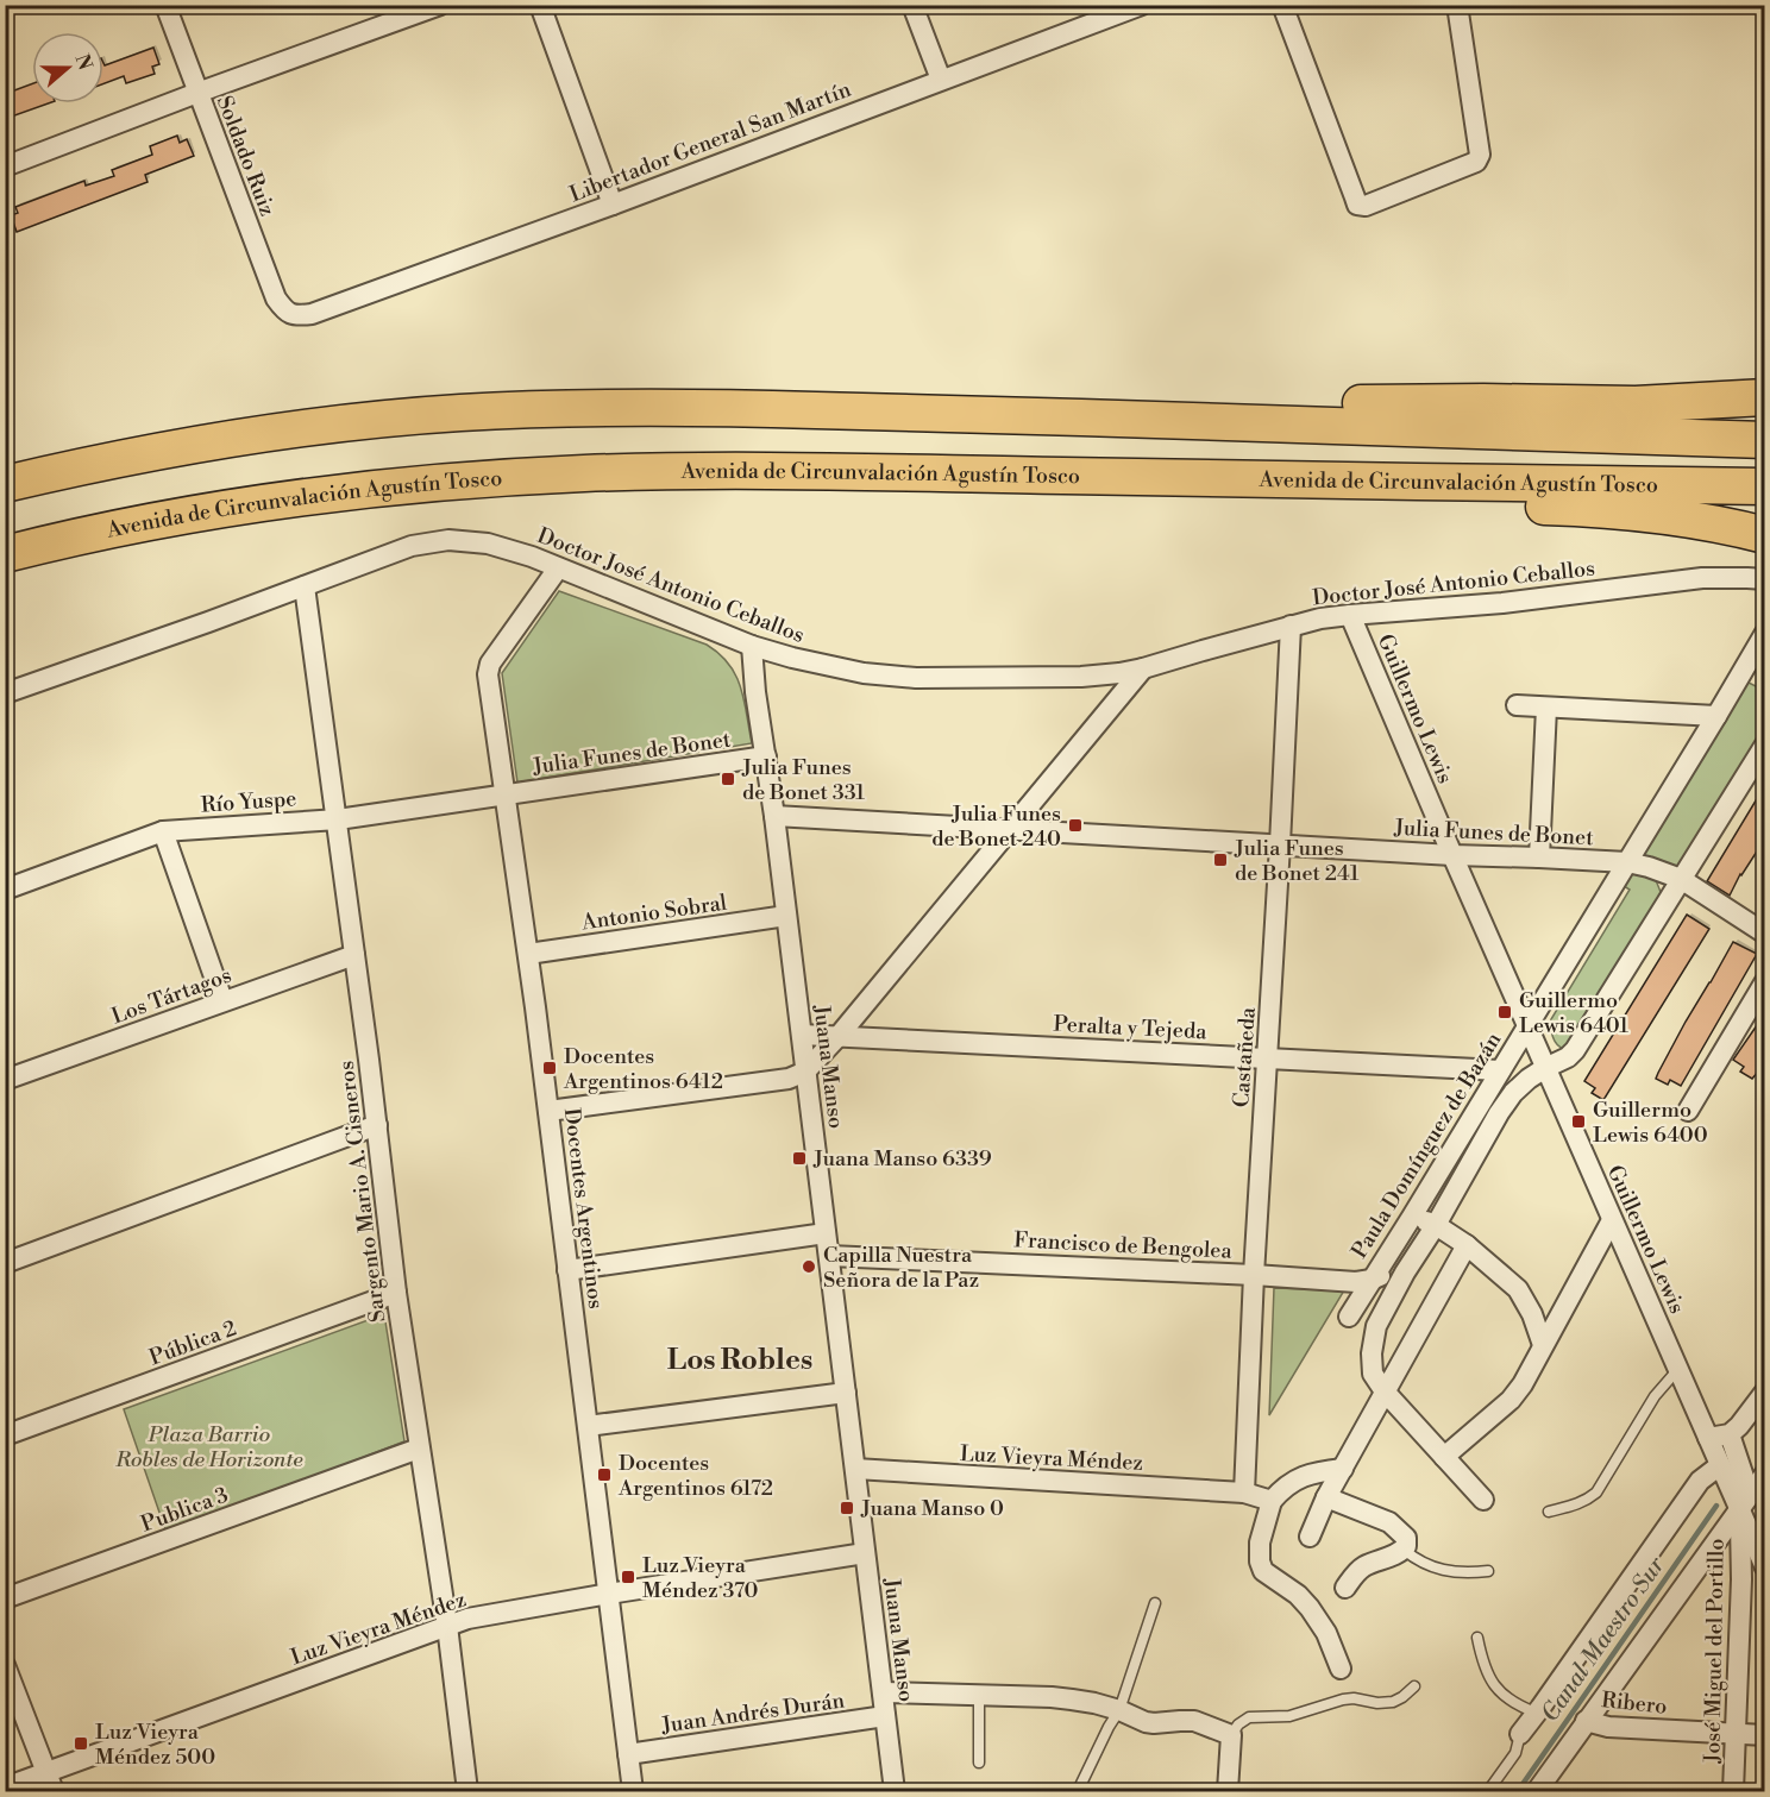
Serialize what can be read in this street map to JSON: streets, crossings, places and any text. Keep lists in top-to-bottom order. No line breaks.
{"streets":{"highway":["Avenida de Circunvalación Agustín Tosco"],"street":["Libertador General San Martín","Soldado Ruiz","Doctor José Antonio Ceballos","Guillermo Lewis","Julia Funes de Bonet","Río Yuspe","Antonio Sobral","Los Tártagos","Peralta y Tejeda","Castañeda","Juana Manso","Paula Domínguez de Bazán","Sargento Mario A. Cisneros","Docentes Argentinos","Francisco de Bengolea","Pública 2","Luz Vieyra Méndez","Publica 3","José Miguel del Portillo","Ribero","Juan Andrés Durán"]},"crossings":[["Libertador General San Martín","Soldado Ruiz"],["Doctor José Antonio Ceballos","Guillermo Lewis"],["Doctor José Antonio Ceballos","Castañeda"],["Doctor José Antonio Ceballos","Juana Manso"],["Doctor José Antonio Ceballos","Sargento Mario A. Cisneros"],["Doctor José Antonio Ceballos","Docentes Argentinos"],["Guillermo Lewis","Julia Funes de Bonet"],["Guillermo Lewis","Paula Domínguez de Bazán"],["Guillermo Lewis","José Miguel del Portillo"],["Julia Funes de Bonet","Río Yuspe"],["Julia Funes de Bonet","Castañeda"],["Julia Funes de Bonet","Juana Manso"],["Julia Funes de Bonet","Paula Domínguez de Bazán"],["Julia Funes de Bonet","Docentes Argentinos"],["Río Yuspe","Sargento Mario A. Cisneros"],["Río Yuspe","Docentes Argentinos"],["Antonio Sobral","Juana Manso"],["Antonio Sobral","Docentes Argentinos"],["Los Tártagos","Sargento Mario A. Cisneros"],["Peralta y Tejeda","Castañeda"],["Peralta y Tejeda","Juana Manso"],["Peralta y Tejeda","Paula Domínguez de Bazán"],["Castañeda","Francisco de Bengolea"],["Castañeda","Luz Vieyra Méndez"],["Juana Manso","Francisco de Bengolea"],["Juana Manso","Luz Vieyra Méndez"],["Juana Manso","Juan Andrés Durán"],["Paula Domínguez de Bazán","Francisco de Bengolea"],["Sargento Mario A. Cisneros","Pública 2"],["Sargento Mario A. Cisneros","Luz Vieyra Méndez"],["Sargento Mario A. Cisneros","Publica 3"],["Docentes Argentinos","Luz Vieyra Méndez"],["Docentes Argentinos","Juan Andrés Durán"],["José Miguel del Portillo","Ribero"]],"districts":["Los Robles"],"water":["Canal Maestro Sur"],"parks":["Plaza Barrio Robles de Horizonte"],"places":{"transit":["Julia Funes de Bonet 331","Julia Funes de Bonet 240","Julia Funes de Bonet 241","Guillermo Lewis 6401","Docentes Argentinos 6412","Guillermo Lewis 6400","Juana Manso 6339","Docentes Argentinos 6172","Juana Manso 0","Luz Vieyra Méndez 370","Luz Vieyra Méndez 500"],"other":["Capilla Nuestra Señora de la Paz"]},"north":"right"}
